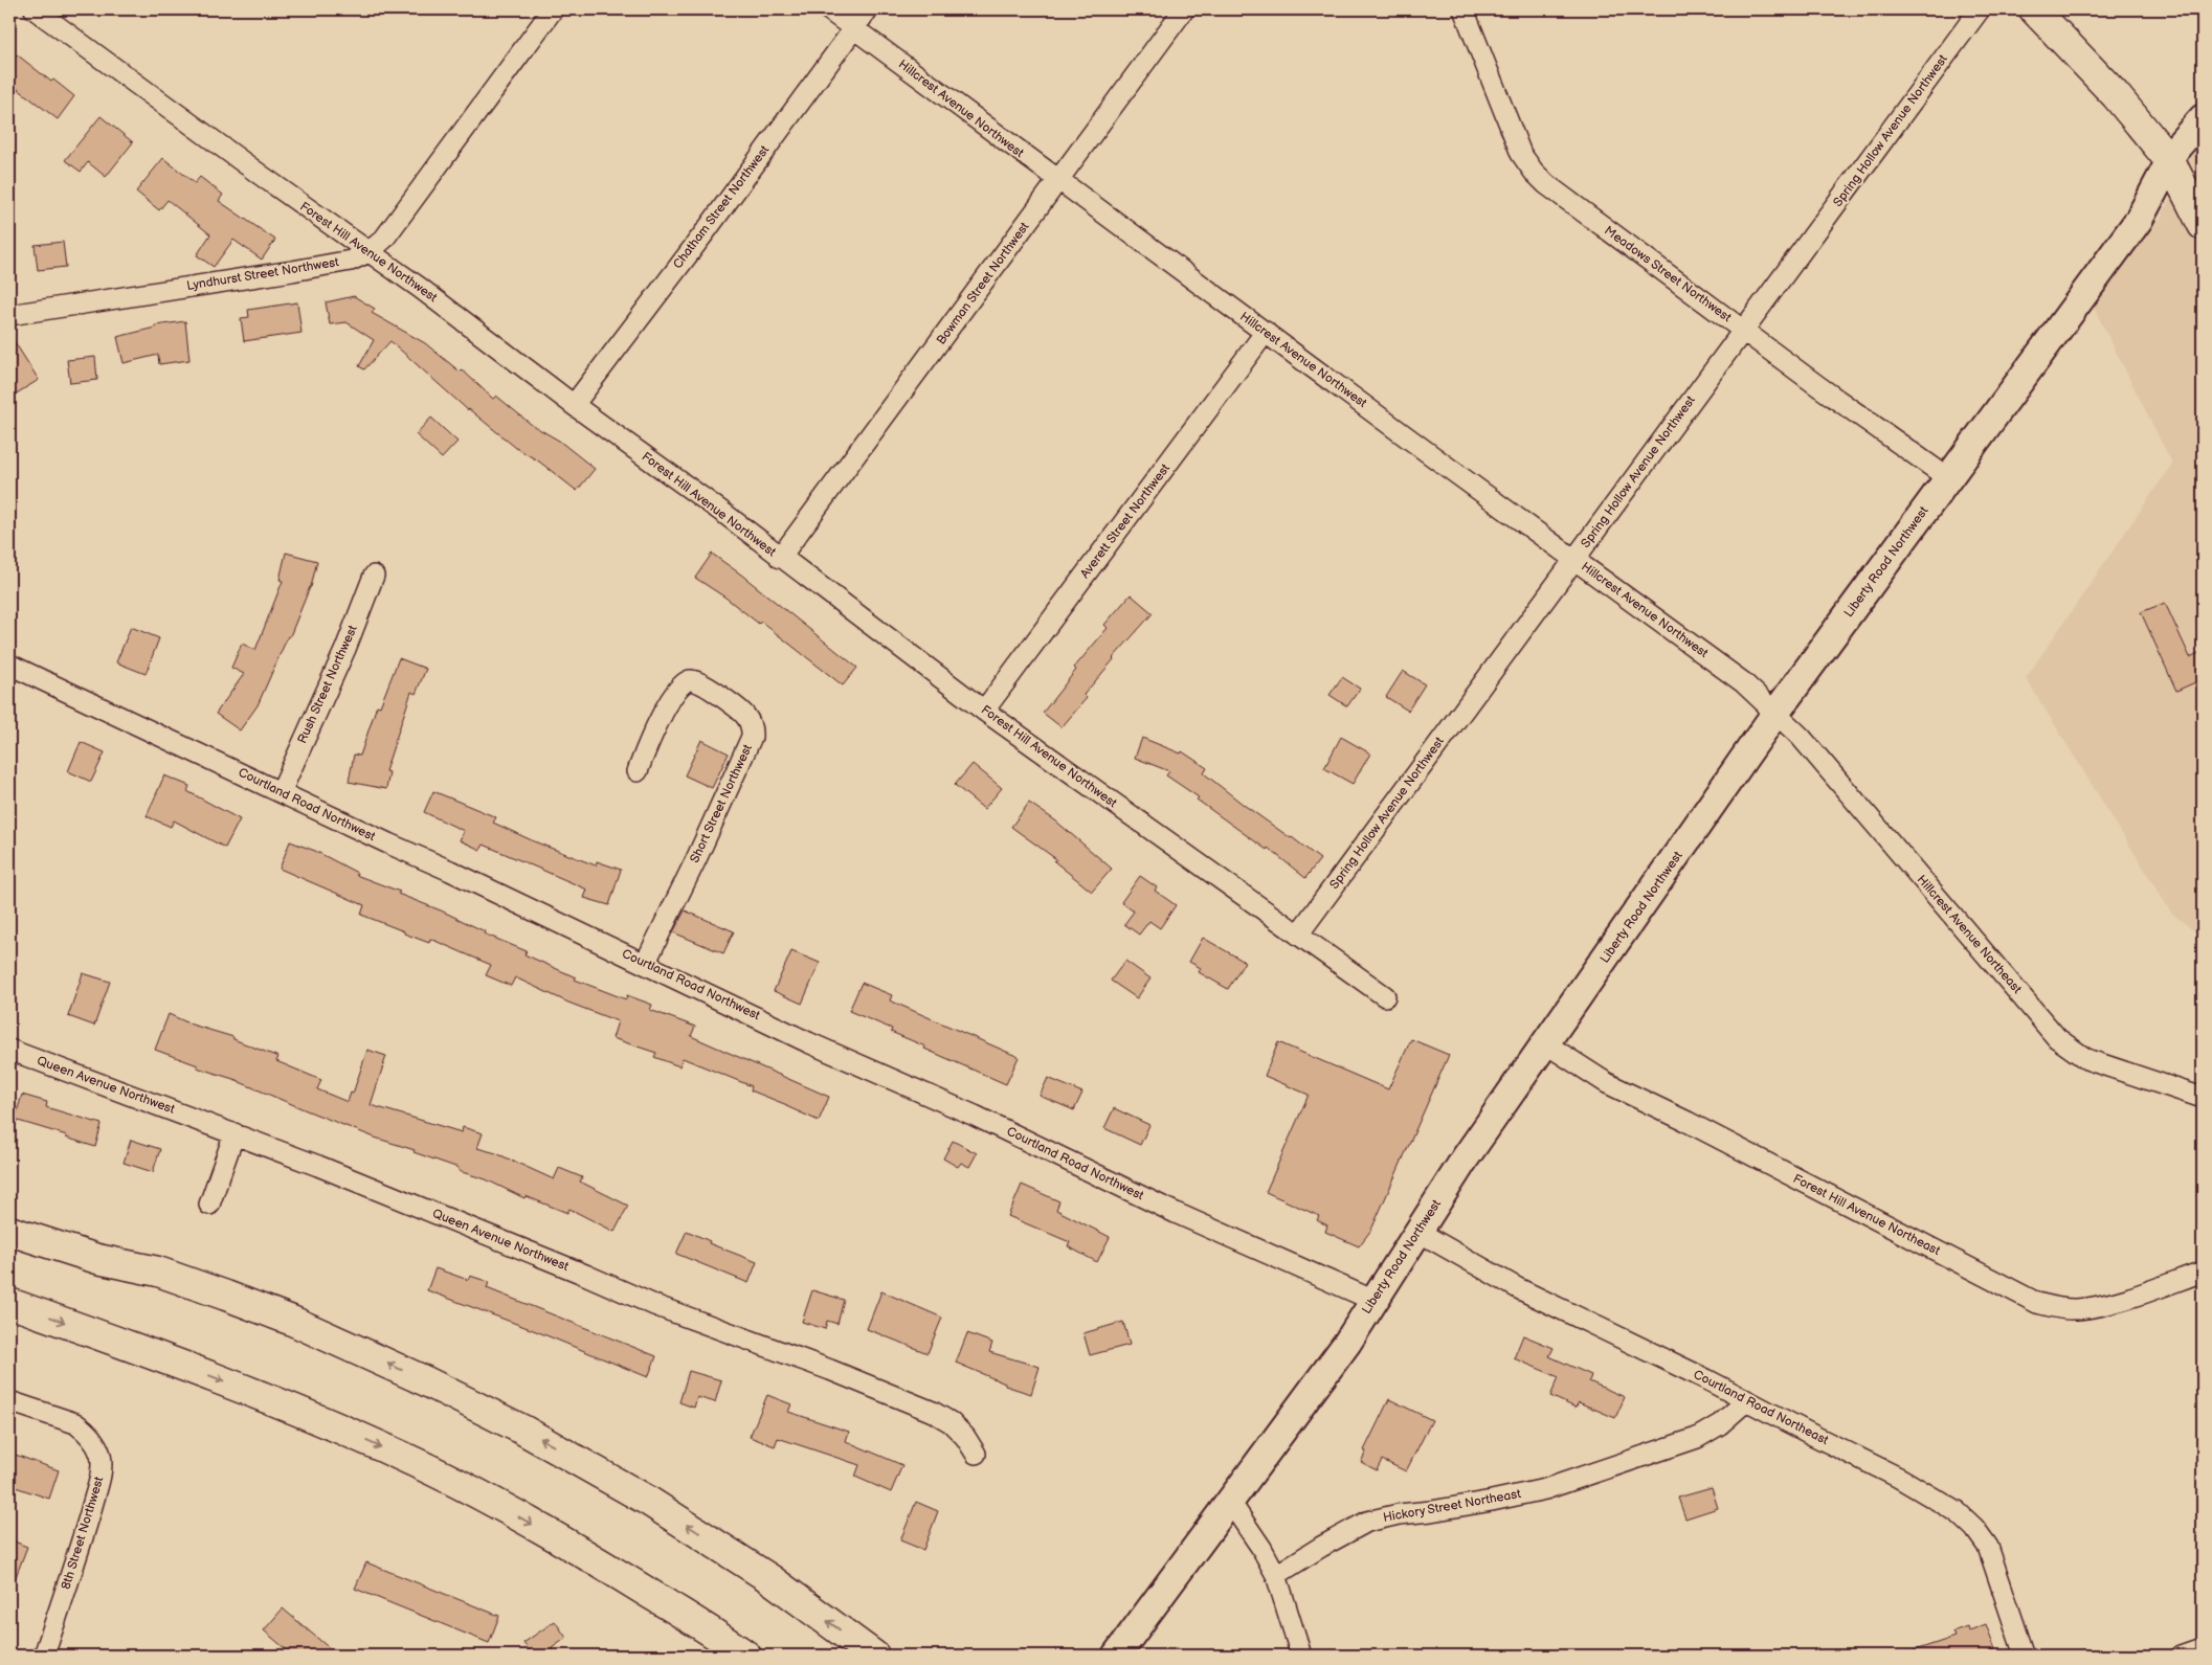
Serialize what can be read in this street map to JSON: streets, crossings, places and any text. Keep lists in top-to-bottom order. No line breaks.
{"streets":{"street":["Hillcrest Avenue Northwest","Spring Hollow Avenue Northwest","Chatham Street Northwest","Forest Hill Avenue Northwest","Lyndhurst Street Northwest","Meadows Street Northwest","Bowman Street Northwest","Averett Street Northwest","Liberty Road Northwest","Rush Street Northwest","Short Street Northwest","Courtland Road Northwest","Hillcrest Avenue Northeast","Queen Avenue Northwest","Forest Hill Avenue Northeast","Courtland Road Northeast","Hickory Street Northeast","8th Street Northwest"]},"crossings":[["Hillcrest Avenue Northwest","Spring Hollow Avenue Northwest"],["Hillcrest Avenue Northwest","Chatham Street Northwest"],["Hillcrest Avenue Northwest","Bowman Street Northwest"],["Hillcrest Avenue Northwest","Averett Street Northwest"],["Hillcrest Avenue Northwest","Liberty Road Northwest"],["Hillcrest Avenue Northwest","Hillcrest Avenue Northeast"],["Spring Hollow Avenue Northwest","Forest Hill Avenue Northwest"],["Spring Hollow Avenue Northwest","Meadows Street Northwest"],["Chatham Street Northwest","Forest Hill Avenue Northwest"],["Forest Hill Avenue Northwest","Lyndhurst Street Northwest"],["Forest Hill Avenue Northwest","Bowman Street Northwest"],["Forest Hill Avenue Northwest","Averett Street Northwest"],["Meadows Street Northwest","Liberty Road Northwest"],["Liberty Road Northwest","Courtland Road Northwest"],["Liberty Road Northwest","Hillcrest Avenue Northeast"],["Liberty Road Northwest","Forest Hill Avenue Northeast"],["Liberty Road Northwest","Courtland Road Northeast"],["Rush Street Northwest","Courtland Road Northwest"],["Short Street Northwest","Courtland Road Northwest"],["Courtland Road Northeast","Hickory Street Northeast"]]}
